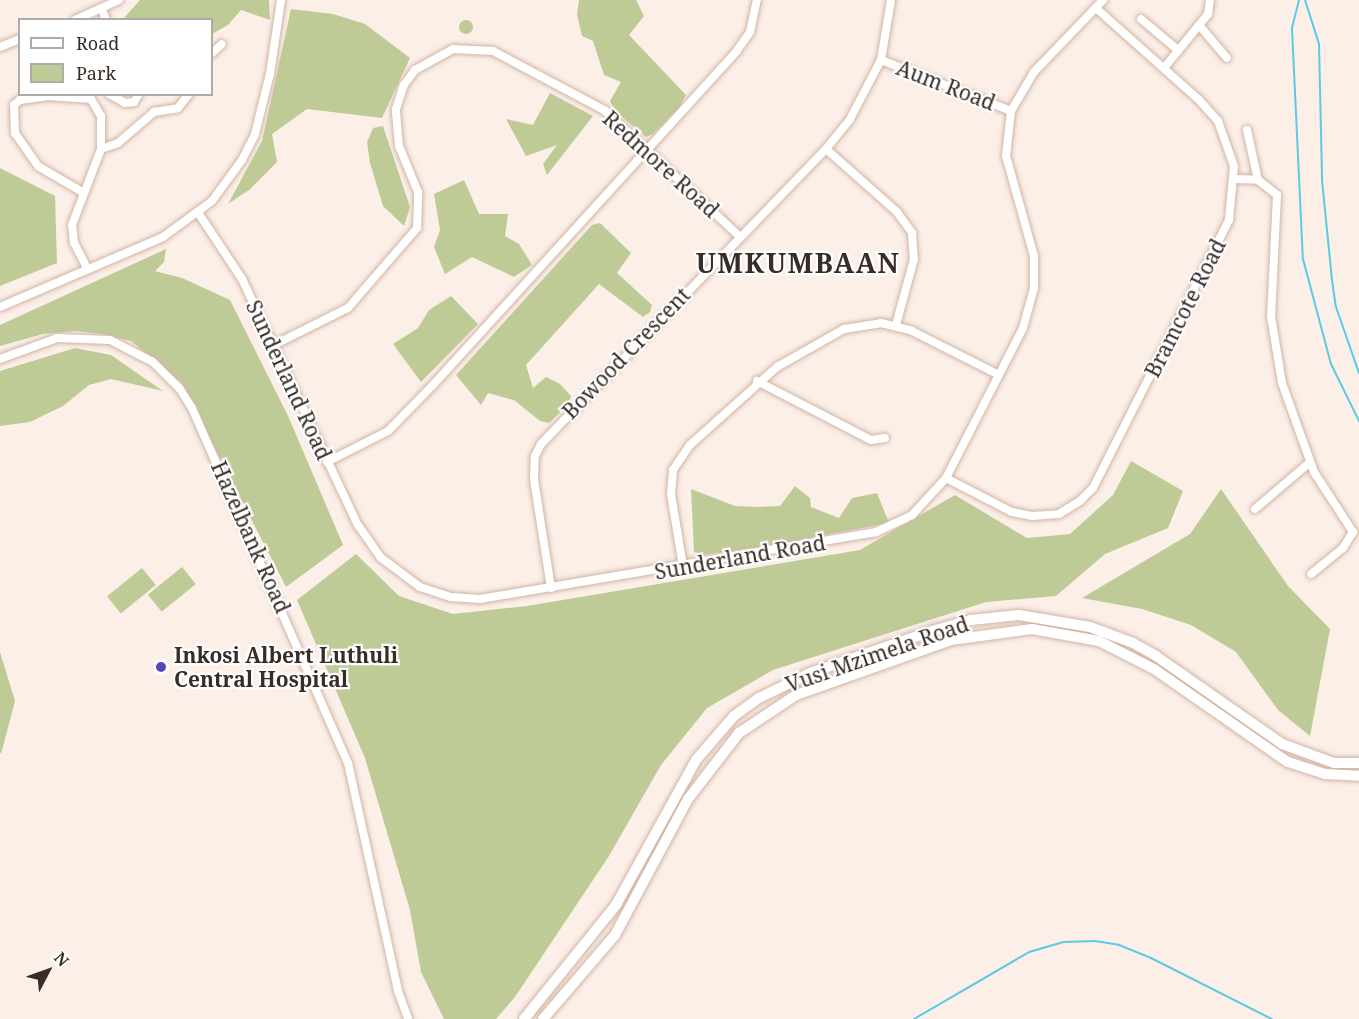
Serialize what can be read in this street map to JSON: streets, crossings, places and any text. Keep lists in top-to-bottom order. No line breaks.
{"streets":{"main road":["Vusi Mzimela Road"],"street":["Aum Road","Redmore Road","Bramcote Road","Bowood Crescent","Sunderland Road","Hazelbank Road"]},"crossings":[["Aum Road","Bowood Crescent"],["Aum Road","Sunderland Road"],["Redmore Road","Bowood Crescent"],["Redmore Road","Sunderland Road"],["Bramcote Road","Sunderland Road"],["Bowood Crescent","Sunderland Road"]],"districts":["UMKUMBAAN"],"places":["Inkosi Albert Luthuli Central Hospital"],"legend":["Road","Park"],"north":"top right"}
